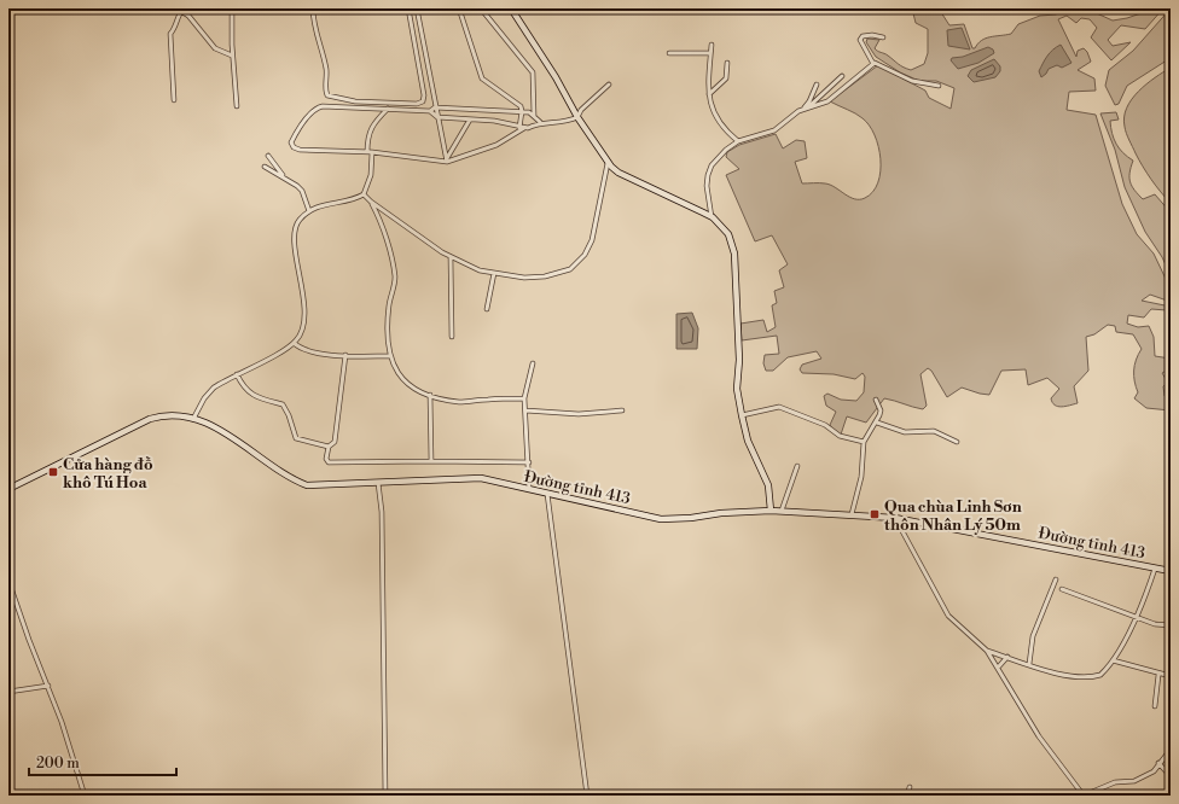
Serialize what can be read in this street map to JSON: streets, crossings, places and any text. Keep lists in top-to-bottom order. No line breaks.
{"streets":{"main road":["Đường tỉnh 413"]},"places":{"transit":["Cửa hàng đồ khô Tú Hoa","Qua chùa Linh Sơn thôn Nhân Lý 50m"]},"scale_bar":"200 m"}
